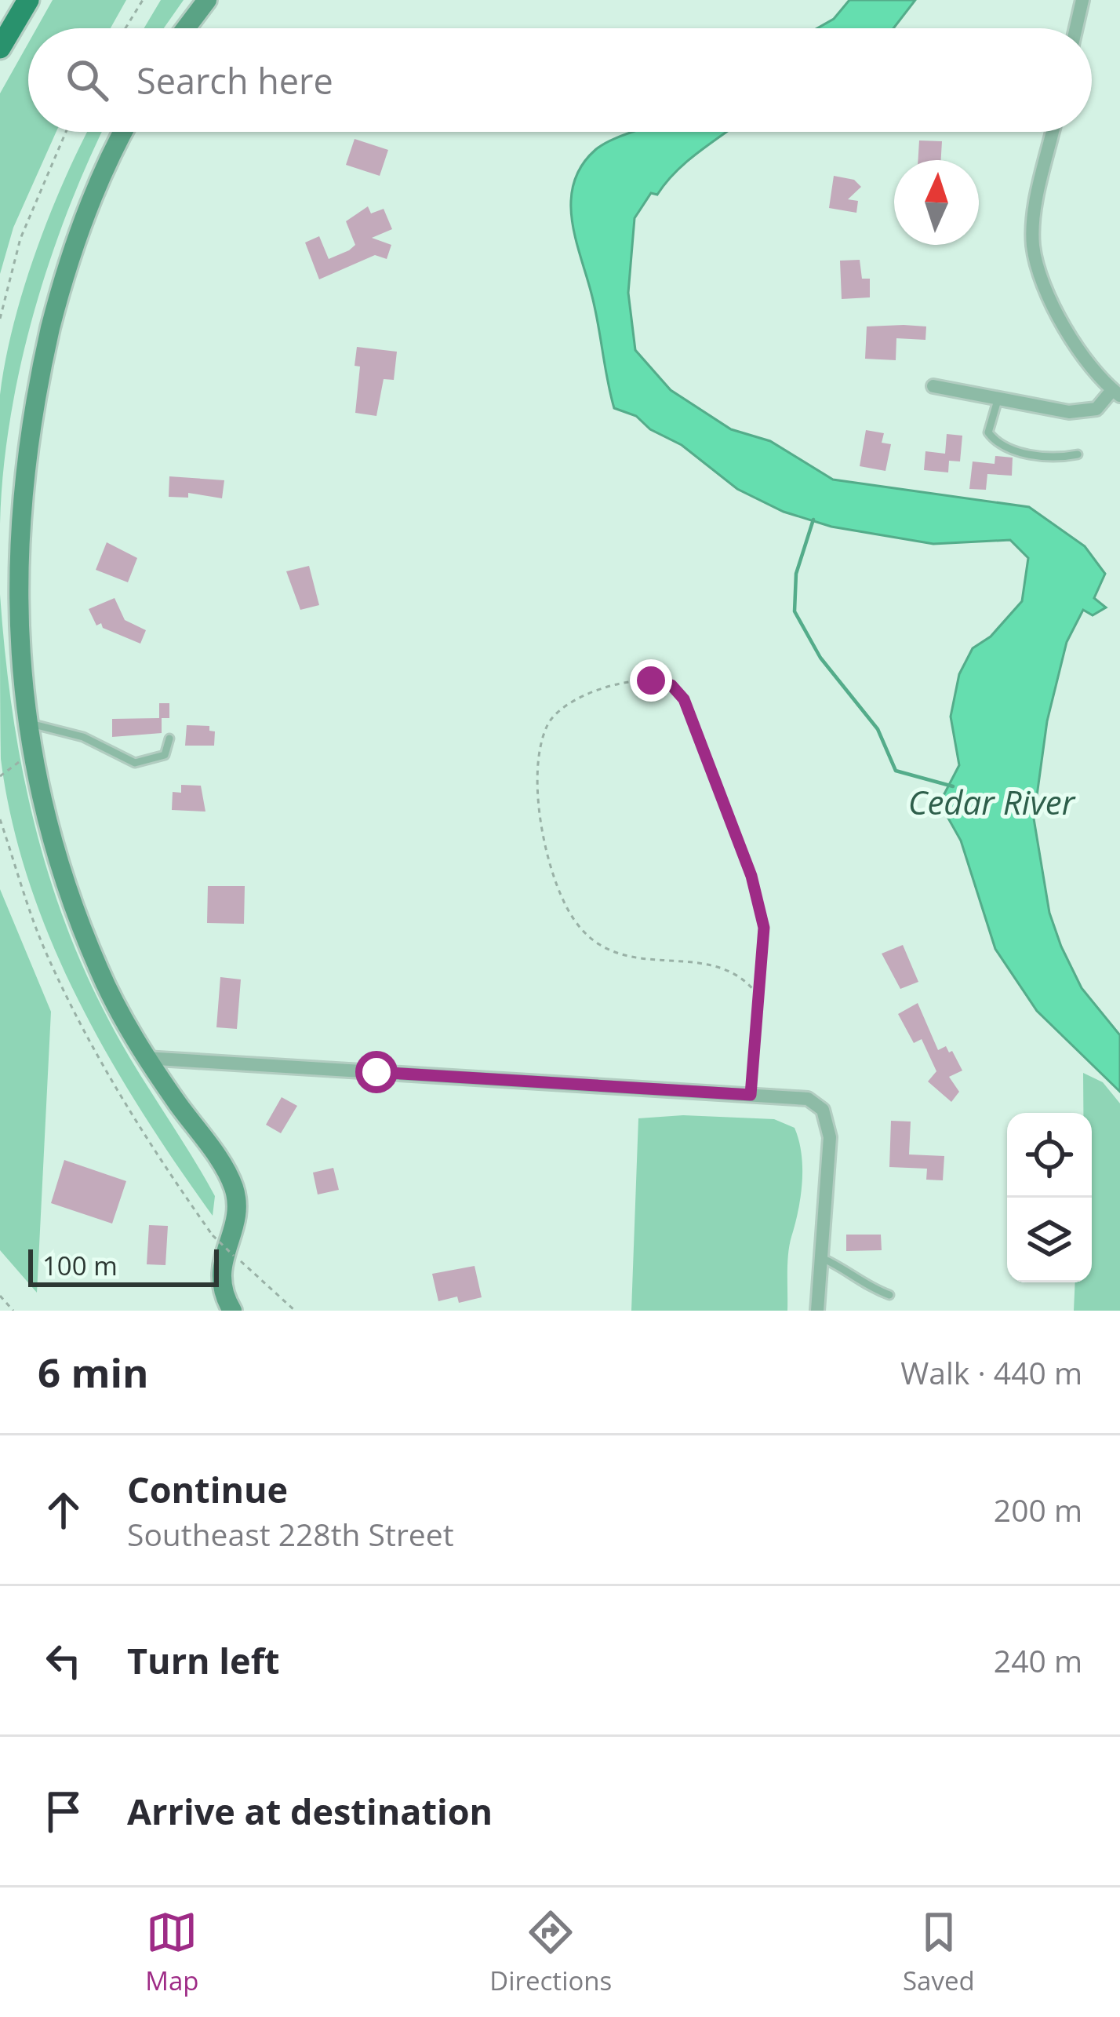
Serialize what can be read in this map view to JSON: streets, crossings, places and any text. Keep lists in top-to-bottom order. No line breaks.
{"water":["Cedar River"],"scale_bar":"100 m","north":"top","page":{"search":"Search here","scale":"100 m","heading":["6 min","Walk · 440 m"],"list":[["Continue","Southeast 228th Street","200 m"],["Turn left","240 m"],"Arrive at destination"],"nav":["Map","Directions","Saved"]}}
